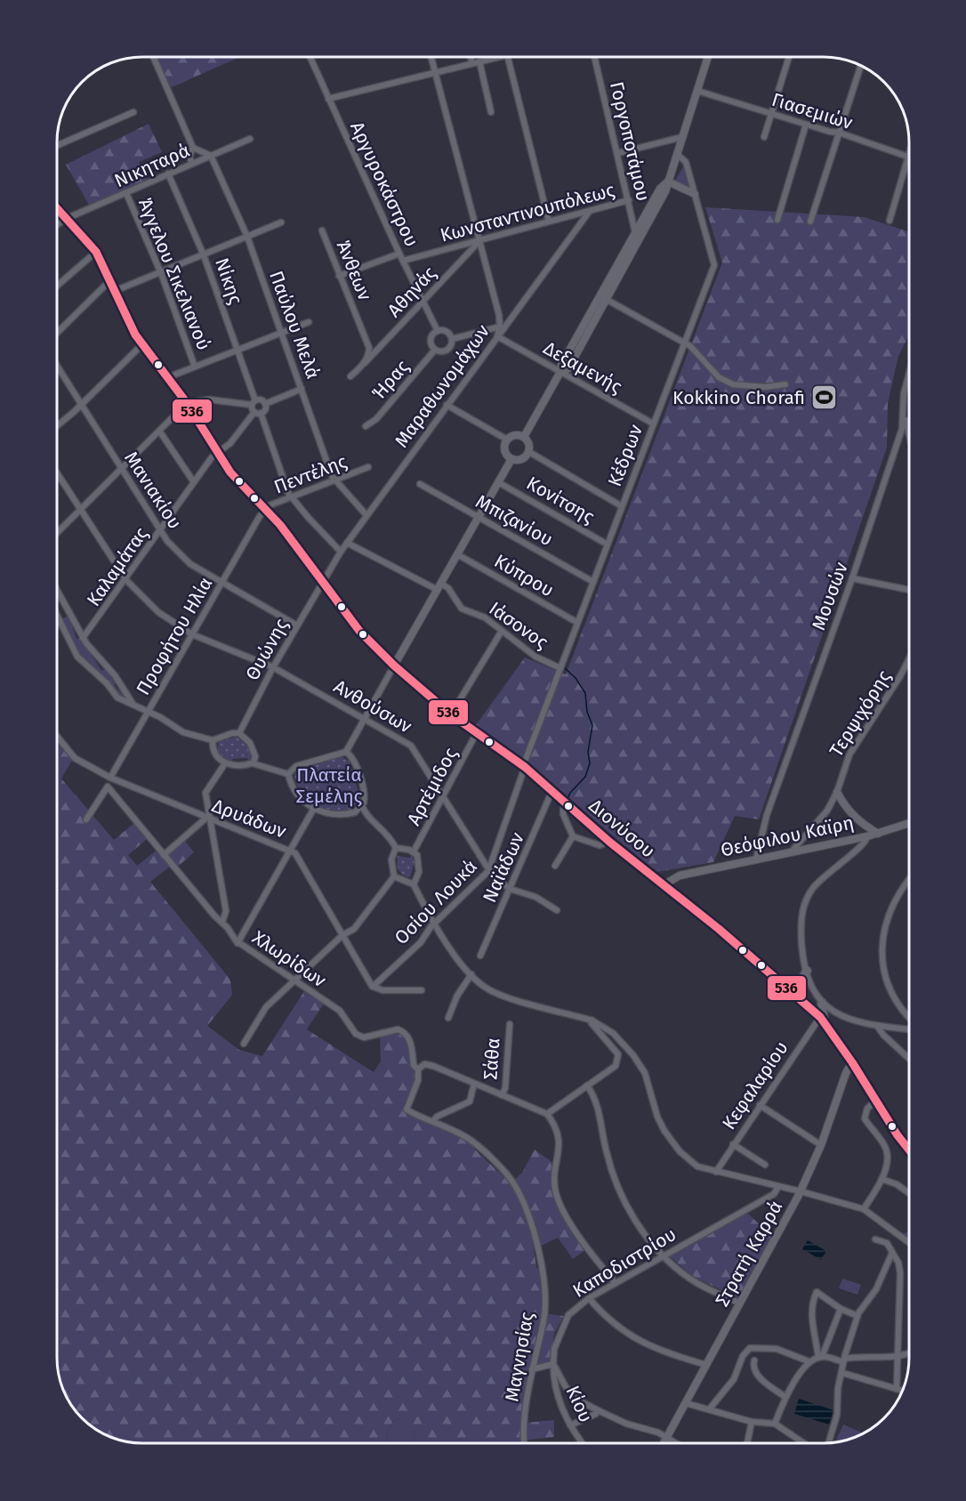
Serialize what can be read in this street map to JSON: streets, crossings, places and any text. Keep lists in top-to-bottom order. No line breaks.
{"streets":{"main road":["Διονύσου"],"street":["Γιασεμιών","Γοργοποτάμου","Νικηταρά","Αργυροκάστρου","Κωνσταντινουπόλεως","Άνθεων","Άγγελου Σικελιανού","Νίκης","Αθηνάς","Παύλου Μελά","Δεξαμενής","Ήρας","Μαραθωνομάχων","Κέδρων","Πεντέλης","Μανιακίου","Κονίτσης","Μπιζανίου","Καλαμάτας","Κύπρου","Μουσών","Ιάσονος","Προφήτου Ηλία","Θυώνης","Ανθούσων","Τερψιχόρης","Αρτέμιδος","Δρυάδων","Θεόφιλου Καϊρη","Ναϊάδων","Οσίου Λουκά","Χλωρίδων","Σάθα","Κεφαλαρίου","Στρατή Καρρά","Καποδιστρίου","Μαγνησίας","Κίου"]},"crossings":[["Γοργοποτάμου","Κωνσταντινουπόλεως"],["Νικηταρά","Άγγελου Σικελιανού"],["Νικηταρά","Νίκης"],["Νικηταρά","Παύλου Μελά"],["Νικηταρά","Διονύσου"],["Αργυροκάστρου","Κωνσταντινουπόλεως"],["Αργυροκάστρου","Αθηνάς"],["Αργυροκάστρου","Ήρας"],["Κωνσταντινουπόλεως","Αθηνάς"],["Κωνσταντινουπόλεως","Μαραθωνομάχων"],["Άνθεων","Αθηνάς"],["Νίκης","Καλαμάτας"],["Παύλου Μελά","Μαραθωνομάχων"],["Παύλου Μελά","Πεντέλης"],["Δεξαμενής","Μαραθωνομάχων"],["Δεξαμενής","Κέδρων"],["Μαραθωνομάχων","Θυώνης"],["Μαραθωνομάχων","Διονύσου"],["Κέδρων","Κονίτσης"],["Κέδρων","Μπιζανίου"],["Κέδρων","Κύπρου"],["Κέδρων","Ιάσονος"],["Κέδρων","Διονύσου"],["Κέδρων","Οσίου Λουκά"],["Πεντέλης","Προφήτου Ηλία"],["Πεντέλης","Διονύσου"],["Μανιακίου","Καλαμάτας"],["Μανιακίου","Προφήτου Ηλία"],["Μανιακίου","Θυώνης"],["Καλαμάτας","Ανθούσων"],["Καλαμάτας","Διονύσου"],["Μουσών","Θεόφιλου Καϊρη"],["Προφήτου Ηλία","Ανθούσων"],["Προφήτου Ηλία","Δρυάδων"],["Προφήτου Ηλία","Διονύσου"],["Θυώνης","Ανθούσων"],["Θυώνης","Διονύσου"],["Ανθούσων","Αρτέμιδος"],["Ανθούσων","Ναϊάδων"],["Ανθούσων","Οσίου Λουκά"],["Τερψιχόρης","Θεόφιλου Καϊρη"],["Αρτέμιδος","Διονύσου"],["Δρυάδων","Οσίου Λουκά"],["Διονύσου","Θεόφιλου Καϊρη"],["Διονύσου","Ναϊάδων"],["Διονύσου","Οσίου Λουκά"],["Διονύσου","Κεφαλαρίου"],["Διονύσου","Στρατή Καρρά"],["Χλωρίδων","Μαγνησίας"],["Καποδιστρίου","Κίου"]],"parks":["Πλατεία Σεμέλης"],"places":{"sports":["Kokkino Chorafi"]},"lines":["transit line 536"]}
